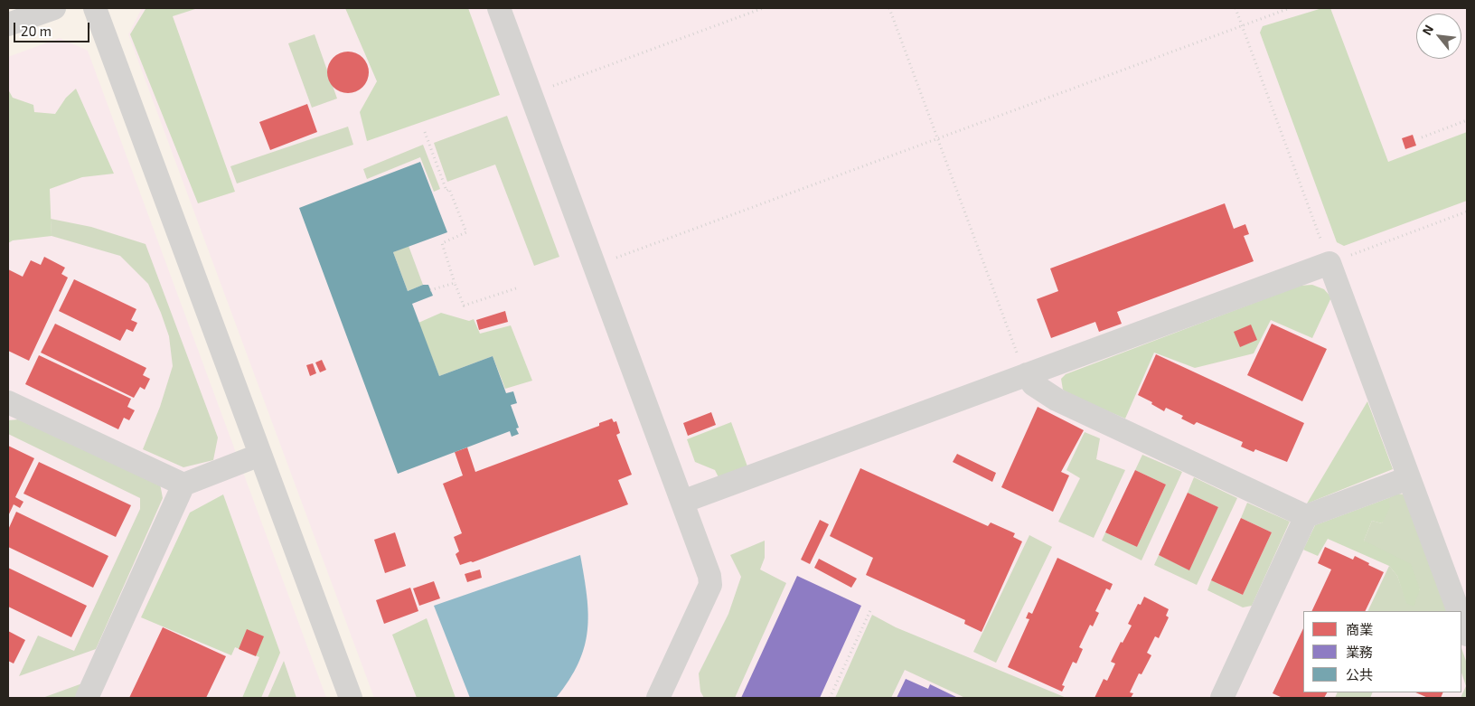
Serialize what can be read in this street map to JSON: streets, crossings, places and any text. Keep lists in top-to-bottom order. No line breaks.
{"legend":["商業","業務","公共"],"scale_bar":"20 m","north":"top left"}
